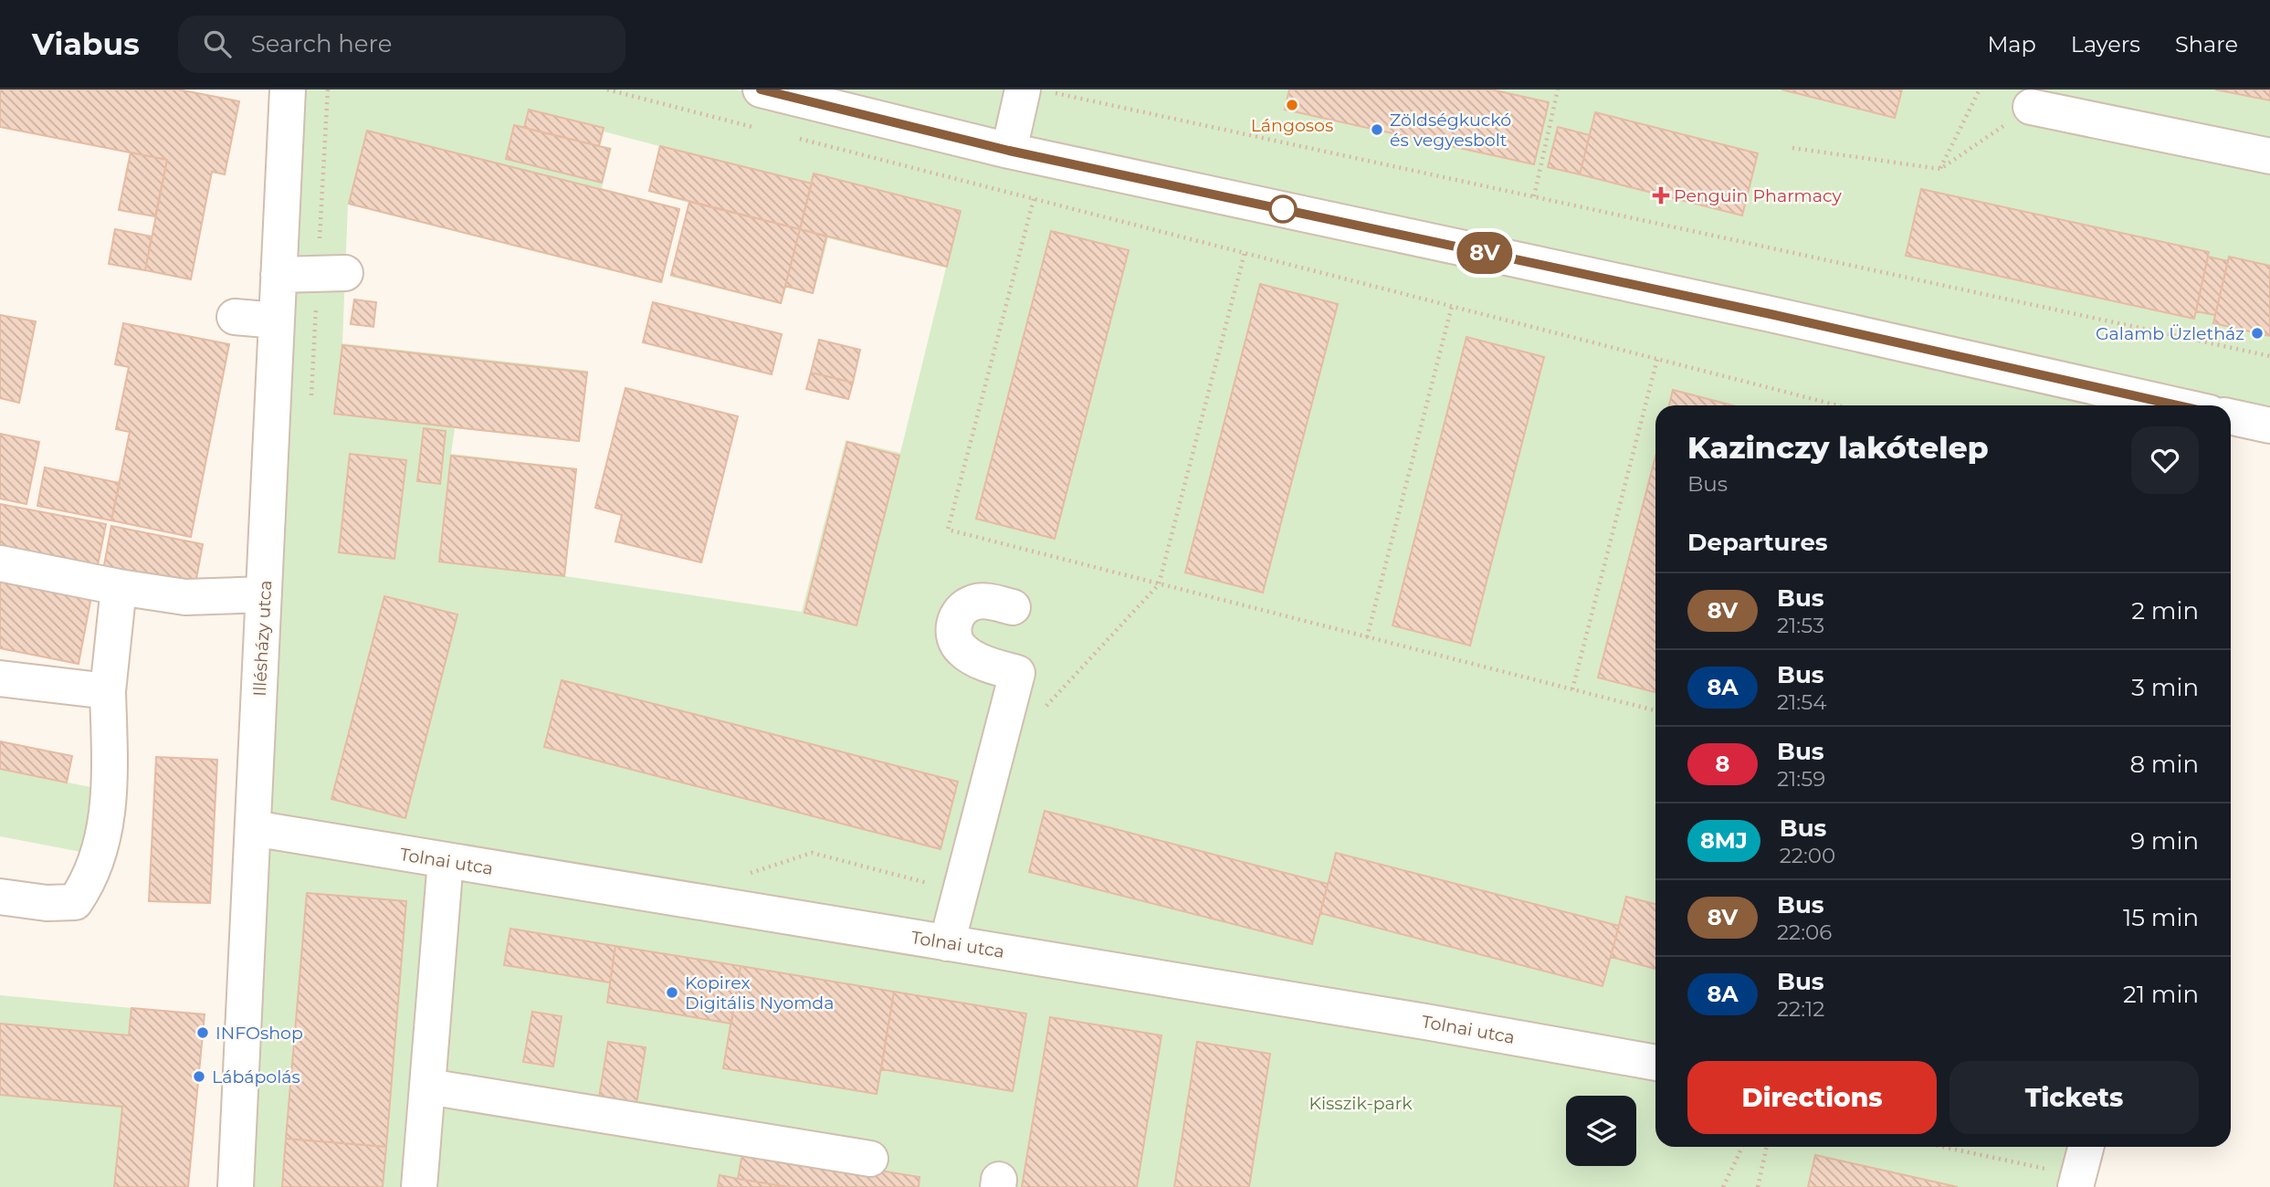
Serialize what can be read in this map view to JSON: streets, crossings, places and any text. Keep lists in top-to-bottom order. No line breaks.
{"streets":{"street":["Illésházy utca","Tolnai utca"]},"crossings":[["Illésházy utca","Tolnai utca"]],"parks":["Kisszik-park"],"places":{"other":["Lángosos","Zöldségkuckó és vegyesbolt","Galamb Üzletház","Kopirex Digitális Nyomda","INFOshop","Lábápolás"],"health":["Penguin Pharmacy"]},"lines":["bus line 8V"],"page":{"header":"Viabus","search":"Search here","nav":["Map","Layers","Share"],"on_map":"8V","heading":[["Kazinczy lakótelep","Bus"],"Departures"],"list":[{"mark":"8V","name":"Bus","note":"21:53","value":"2 min"},{"mark":"8A","name":"Bus","note":"21:54","value":"3 min"},{"mark":"8","name":"Bus","note":"21:59","value":"8 min"},{"mark":"8MJ","name":"Bus","note":"22:00","value":"9 min"},{"mark":"8V","name":"Bus","note":"22:06","value":"15 min"},{"mark":"8A","name":"Bus","note":"22:12","value":"21 min"}],"buttons":["Directions","Tickets"]}}
